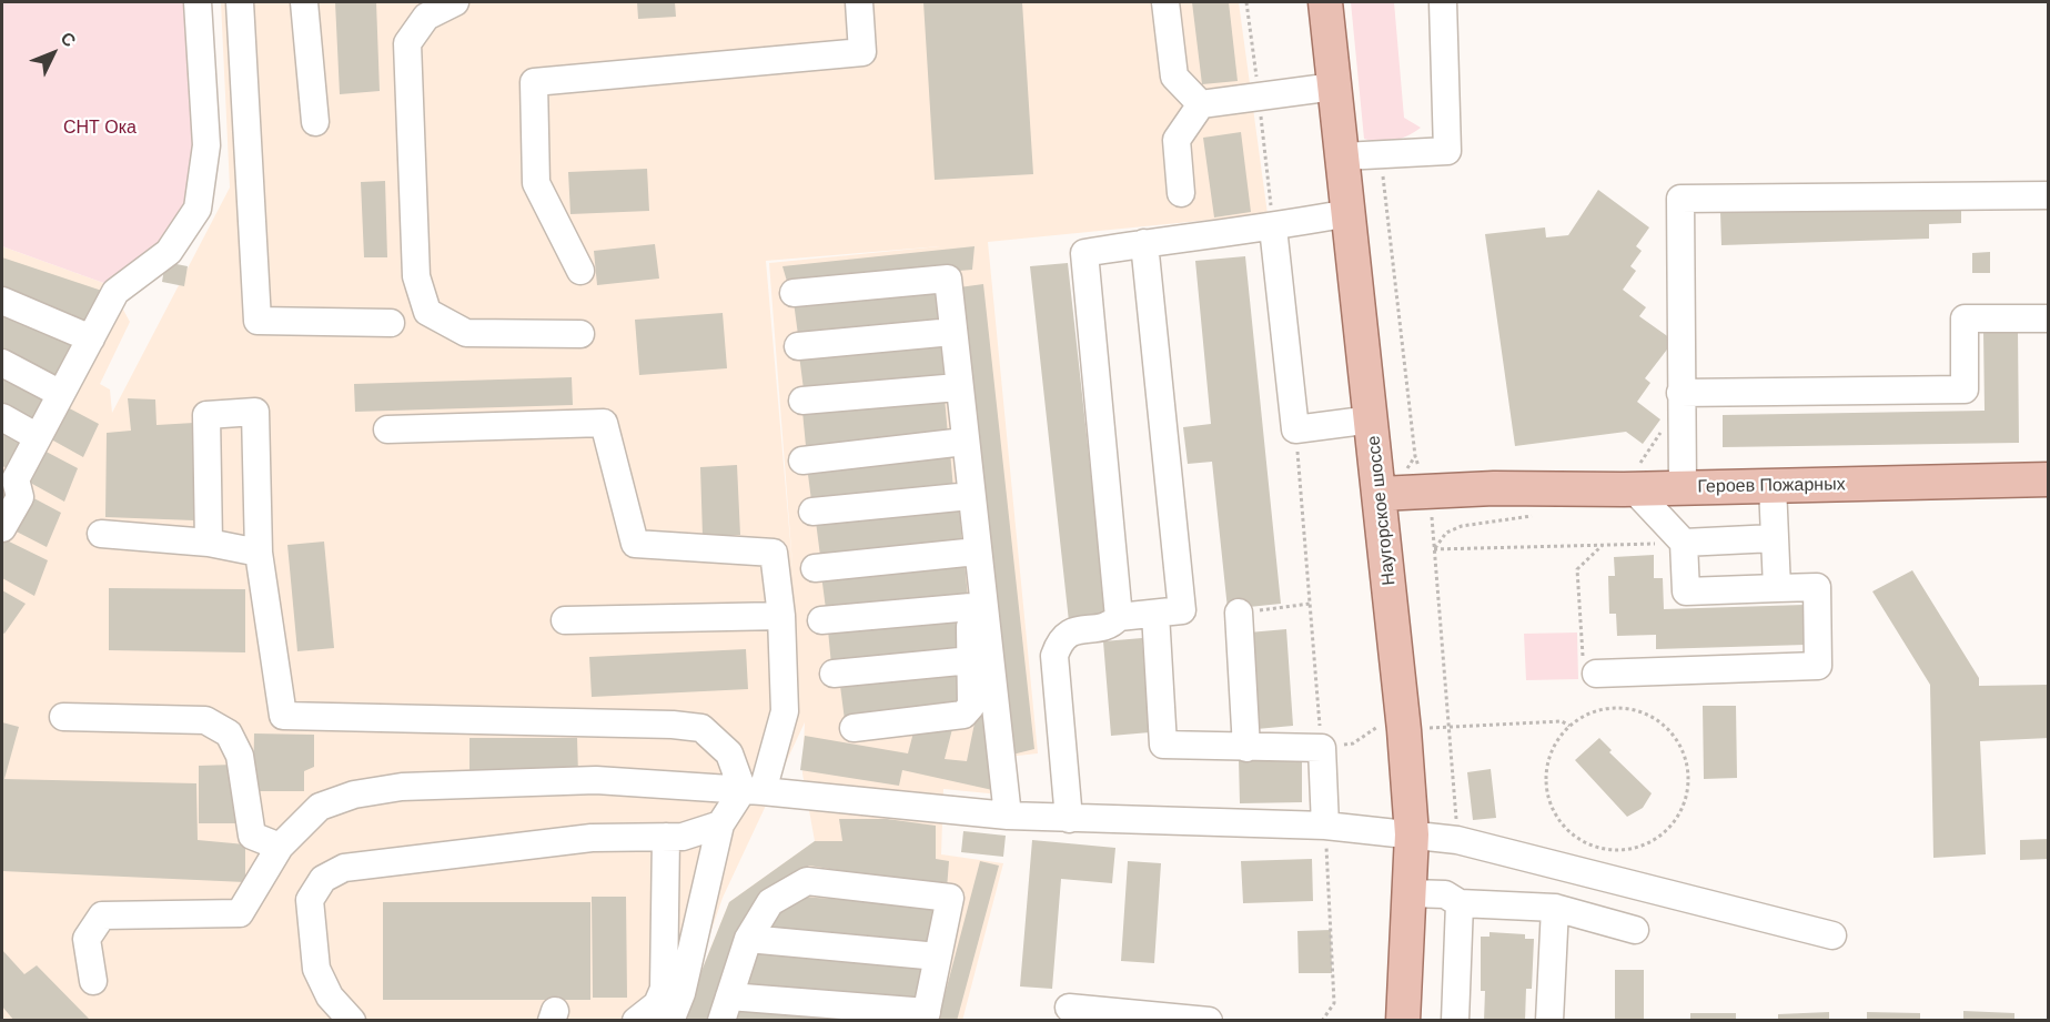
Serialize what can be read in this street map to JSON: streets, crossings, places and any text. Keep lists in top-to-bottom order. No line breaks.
{"streets":{"main road":["Героев Пожарных","Наугорское шоссе"]},"crossings":[["Героев Пожарных","Наугорское шоссе"]],"parks":["СНТ Ока"],"north":"top right"}
